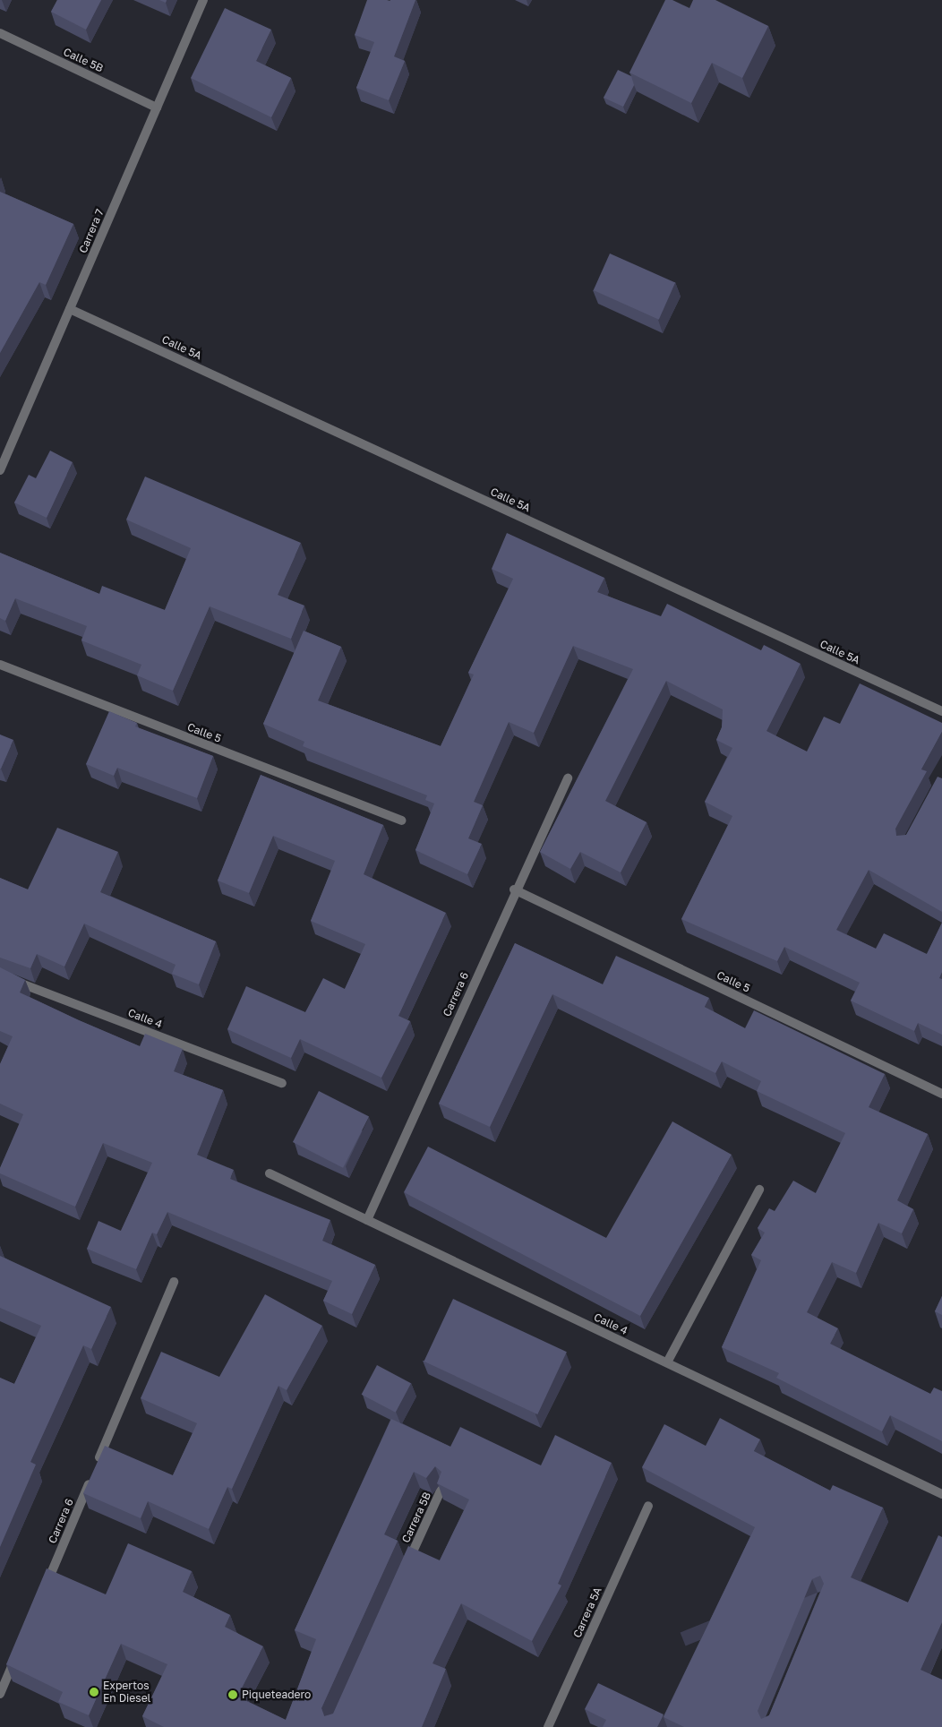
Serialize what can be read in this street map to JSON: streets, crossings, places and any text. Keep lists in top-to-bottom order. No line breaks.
{"streets":{"street":["Calle 5B","Carrera 7","Calle 5A","Calle 5","Carrera 6","Calle 4","Carrera 5B","Carrera 5A"]},"crossings":[["Calle 5B","Carrera 7"],["Carrera 7","Calle 5A"],["Calle 5","Carrera 6"],["Carrera 6","Calle 4"]],"places":["Expertos En Diesel","Piqueteadero"]}
